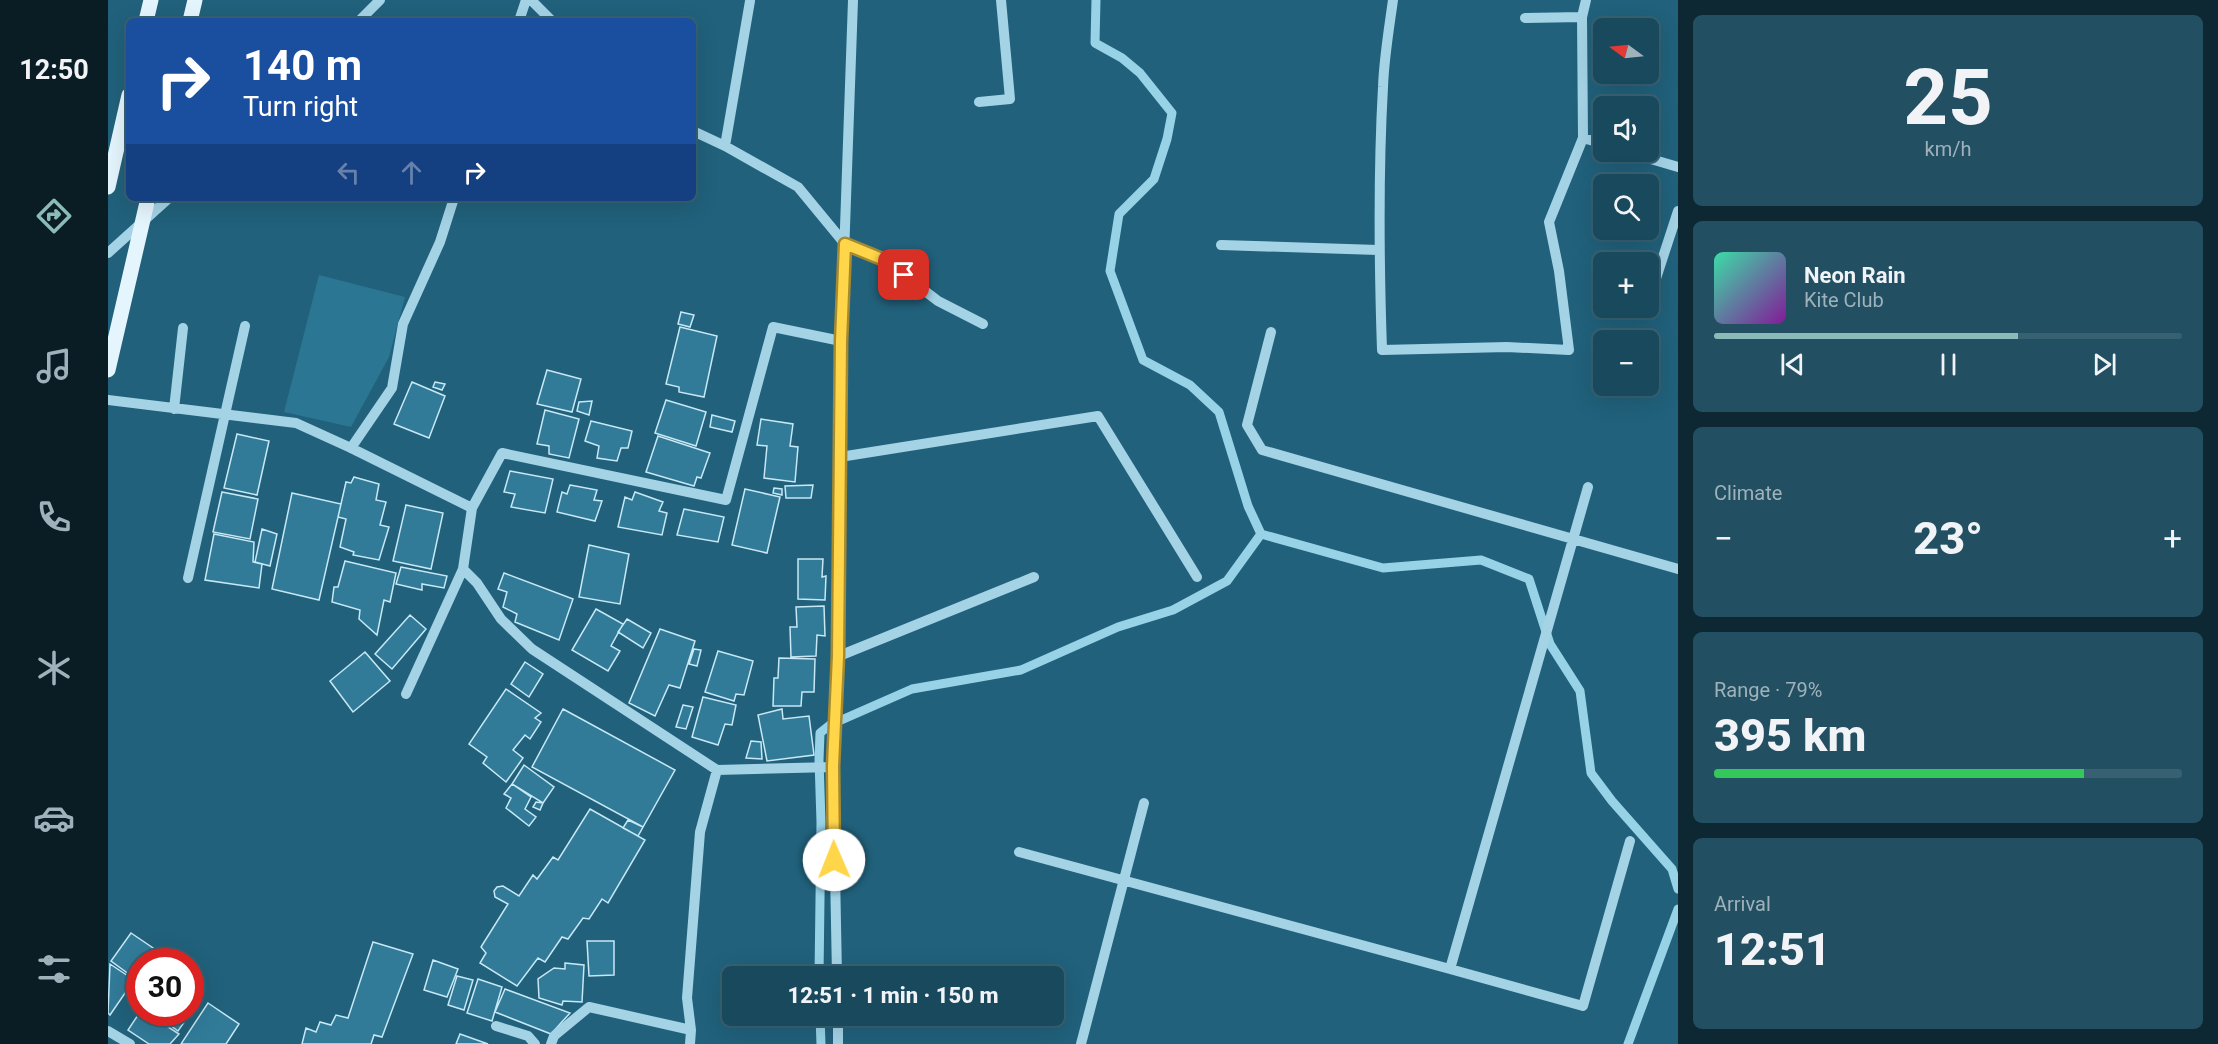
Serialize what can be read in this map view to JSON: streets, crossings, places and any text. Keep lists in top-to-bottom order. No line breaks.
{"north":"left","page":{"tabs":"12:50","tile":[["25","km/h"],"Climate",["Range · 79%","395 km"],["Arrival","12:51"]],"map_buttons":["+","−"],"turn":["140 m","Turn right"],"song":["Neon Rain","Kite Club"],"heat":["−","23°","+"],"limit":"30","trip":"12:51 · 1 min · 150 m"}}
